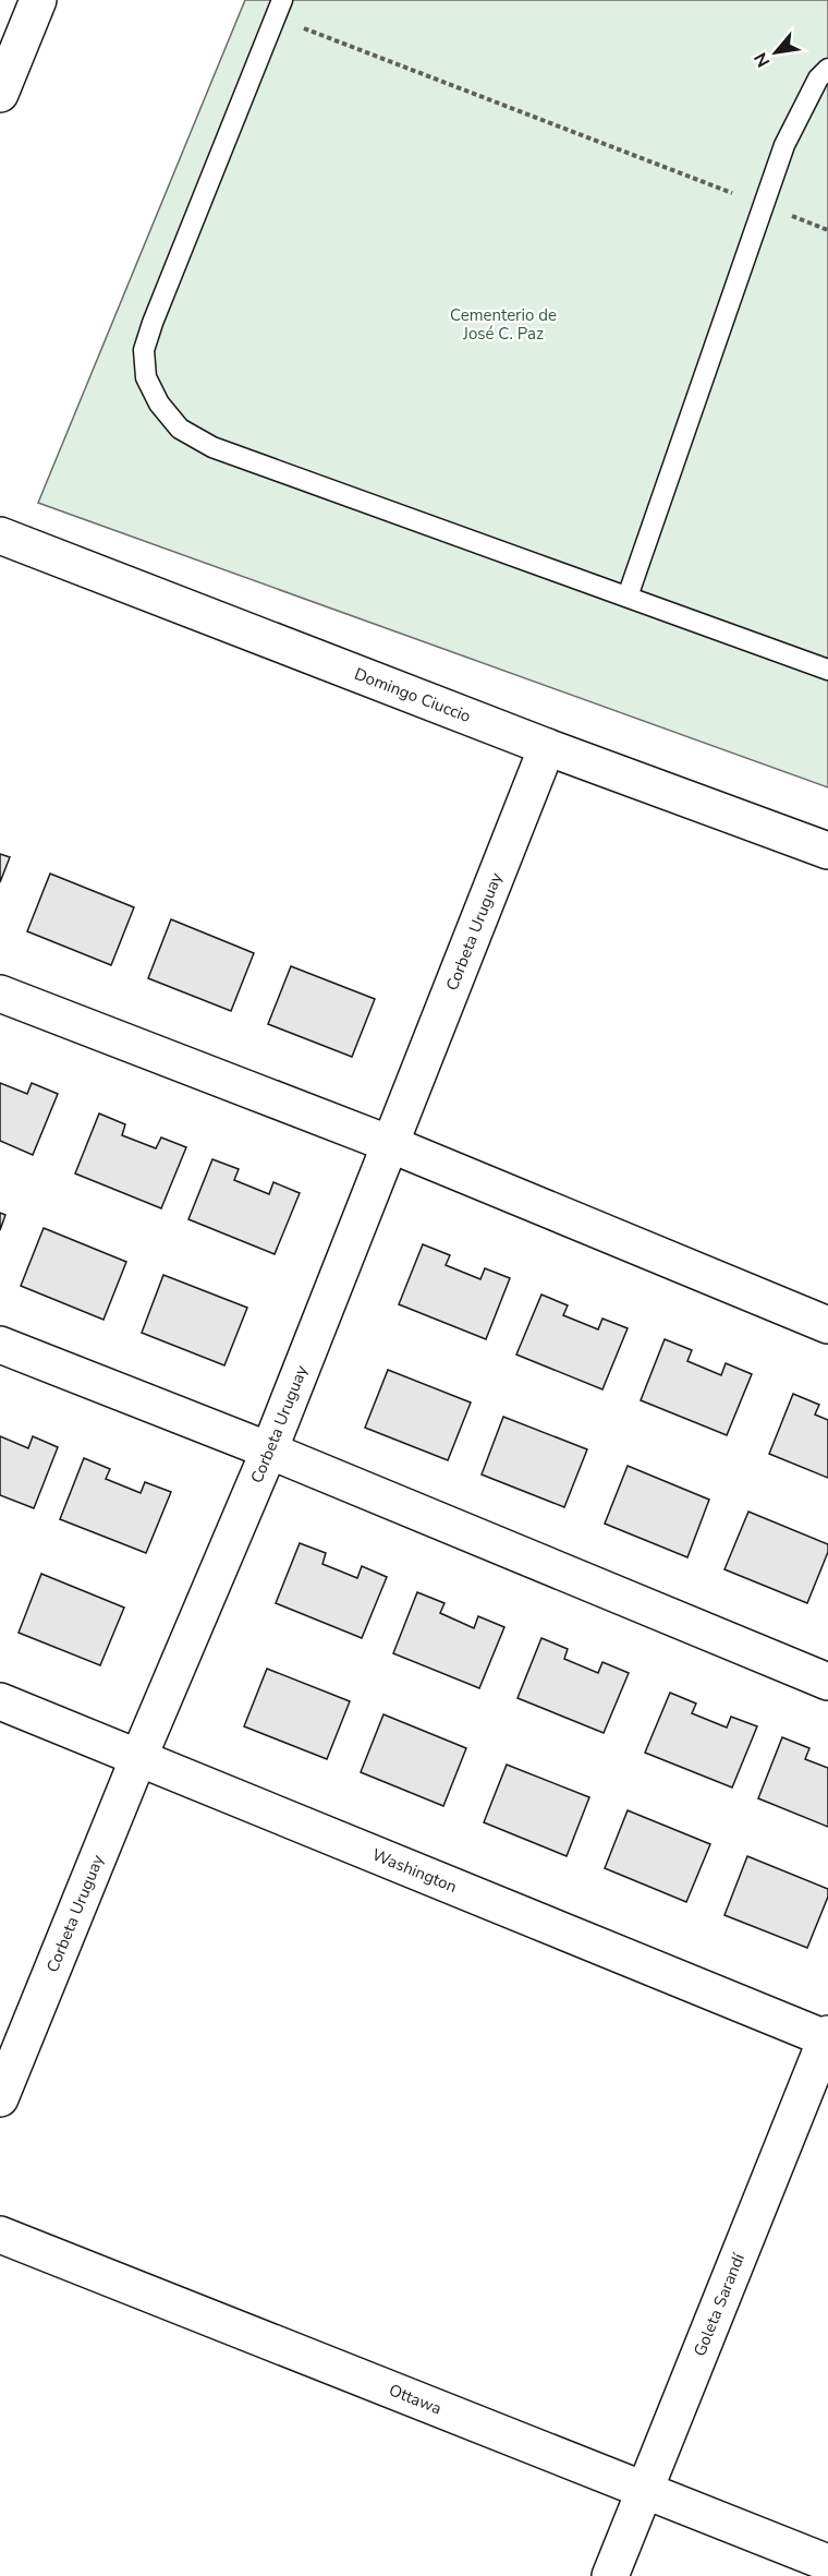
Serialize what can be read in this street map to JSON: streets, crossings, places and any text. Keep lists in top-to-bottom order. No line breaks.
{"streets":{"street":["Domingo Ciuccio","Corbeta Uruguay","Washington","Goleta Sarandí","Ottawa"]},"crossings":[["Domingo Ciuccio","Corbeta Uruguay"],["Corbeta Uruguay","Washington"],["Washington","Goleta Sarandí"],["Goleta Sarandí","Ottawa"]],"parks":["Cementerio de José C. Paz"],"north":"bottom left"}
